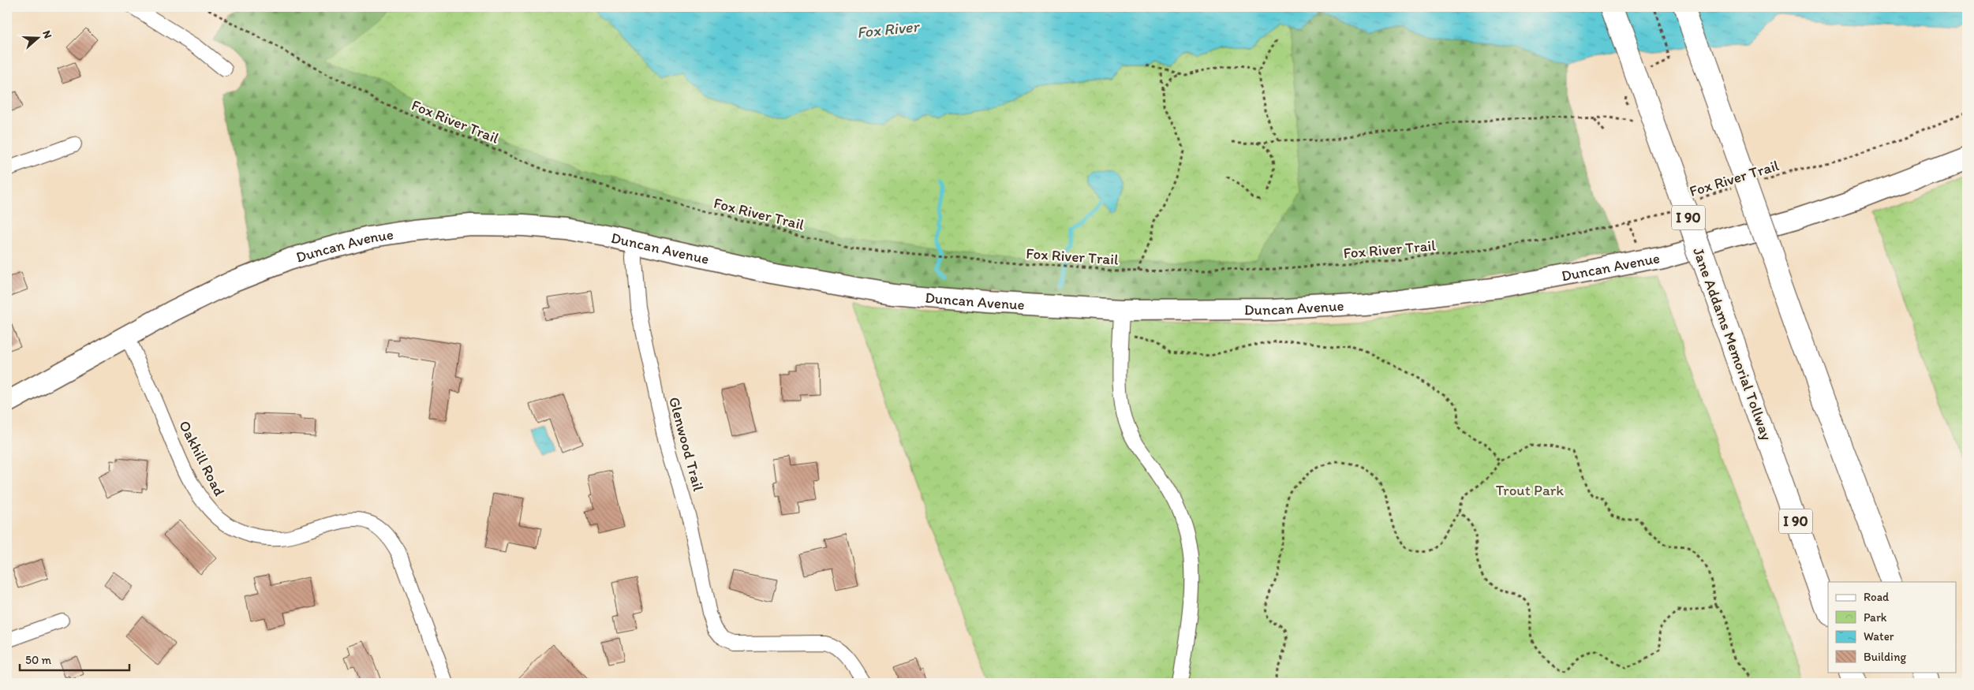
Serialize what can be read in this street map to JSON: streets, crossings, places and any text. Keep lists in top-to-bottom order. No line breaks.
{"streets":{"highway":["I 90","Jane Addams Memorial Tollway"],"street":["Duncan Avenue","Glenwood Trail","Oakhill Road"],"path":["Fox River Trail"]},"crossings":[["Duncan Avenue","Glenwood Trail"],["Duncan Avenue","Oakhill Road"]],"water":["Fox River"],"parks":["Trout Park"],"legend":["Road","Park","Water","Building"],"scale_bar":"50 m","north":"right"}
